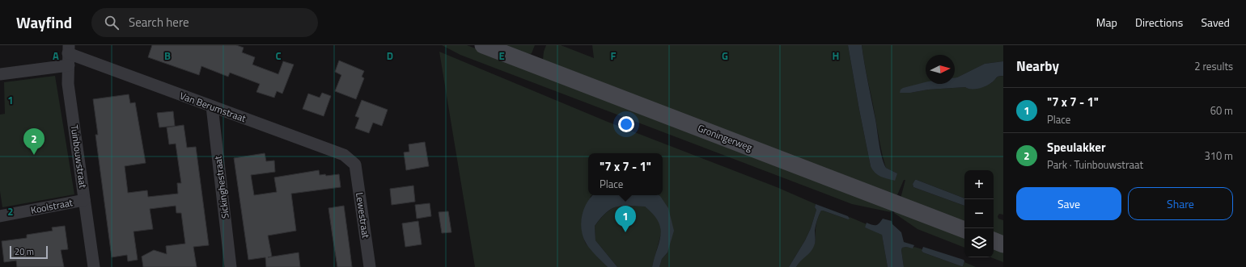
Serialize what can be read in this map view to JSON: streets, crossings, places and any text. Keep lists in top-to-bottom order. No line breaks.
{"streets":{"main road":["Groningerweg"],"street":["Van Berumstraat","Tuinbouwstraat","Sickinghestraat","Koolstraat","Lewestraat"]},"crossings":[["Van Berumstraat","Tuinbouwstraat"],["Van Berumstraat","Sickinghestraat"],["Van Berumstraat","Lewestraat"],["Tuinbouwstraat","Koolstraat"]],"scale_bar":"20 m","north":"right","page":{"header":"Wayfind","search":"Search here","nav":["Map","Directions","Saved"],"heading":["Nearby","2 results"],"list":[{"mark":"1","name":"\"7 x 7 - 1\"","note":"Place","value":"60 m"},{"mark":"2","name":"Speulakker","note":"Park · Tuinbouwstraat","value":"310 m"}],"pins":["2","1"],"popup":["\"7 x 7 - 1\"","Place"],"map_buttons":["+","−"],"buttons":["Save","Share"],"scale":"20 m"},"grid":{"columns":["A","B","C","D","E","F","G","H"],"rows":["1","2"]}}
